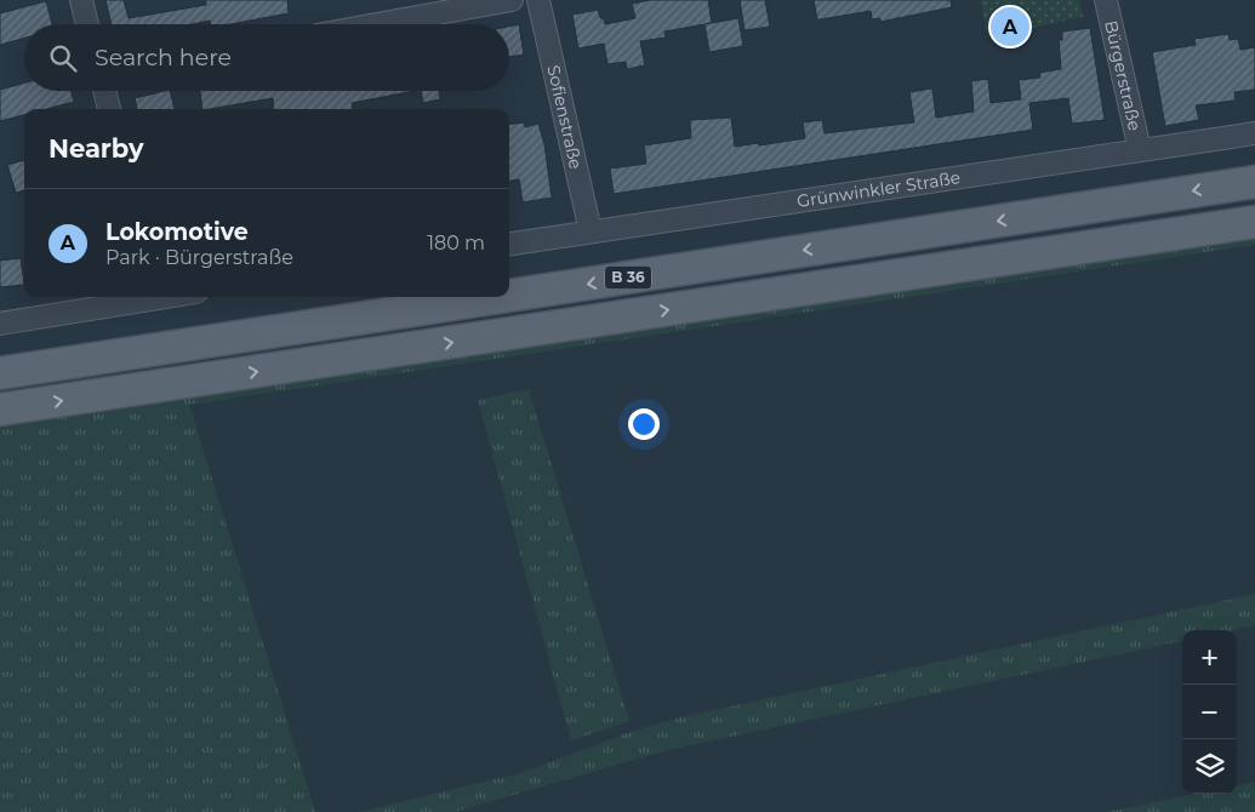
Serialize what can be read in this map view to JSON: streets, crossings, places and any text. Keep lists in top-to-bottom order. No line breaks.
{"streets":{"main road":["B 36"],"street":["Bürgerstraße","Sofienstraße","Grünwinkler Straße"]},"crossings":[["Bürgerstraße","Grünwinkler Straße"],["Sofienstraße","Grünwinkler Straße"]],"page":{"pins":"A","search":"Search here","heading":"Nearby","list":[{"mark":"A","name":"Lokomotive","note":"Park · Bürgerstraße","value":"180 m"}],"map_buttons":["+","−"]}}
